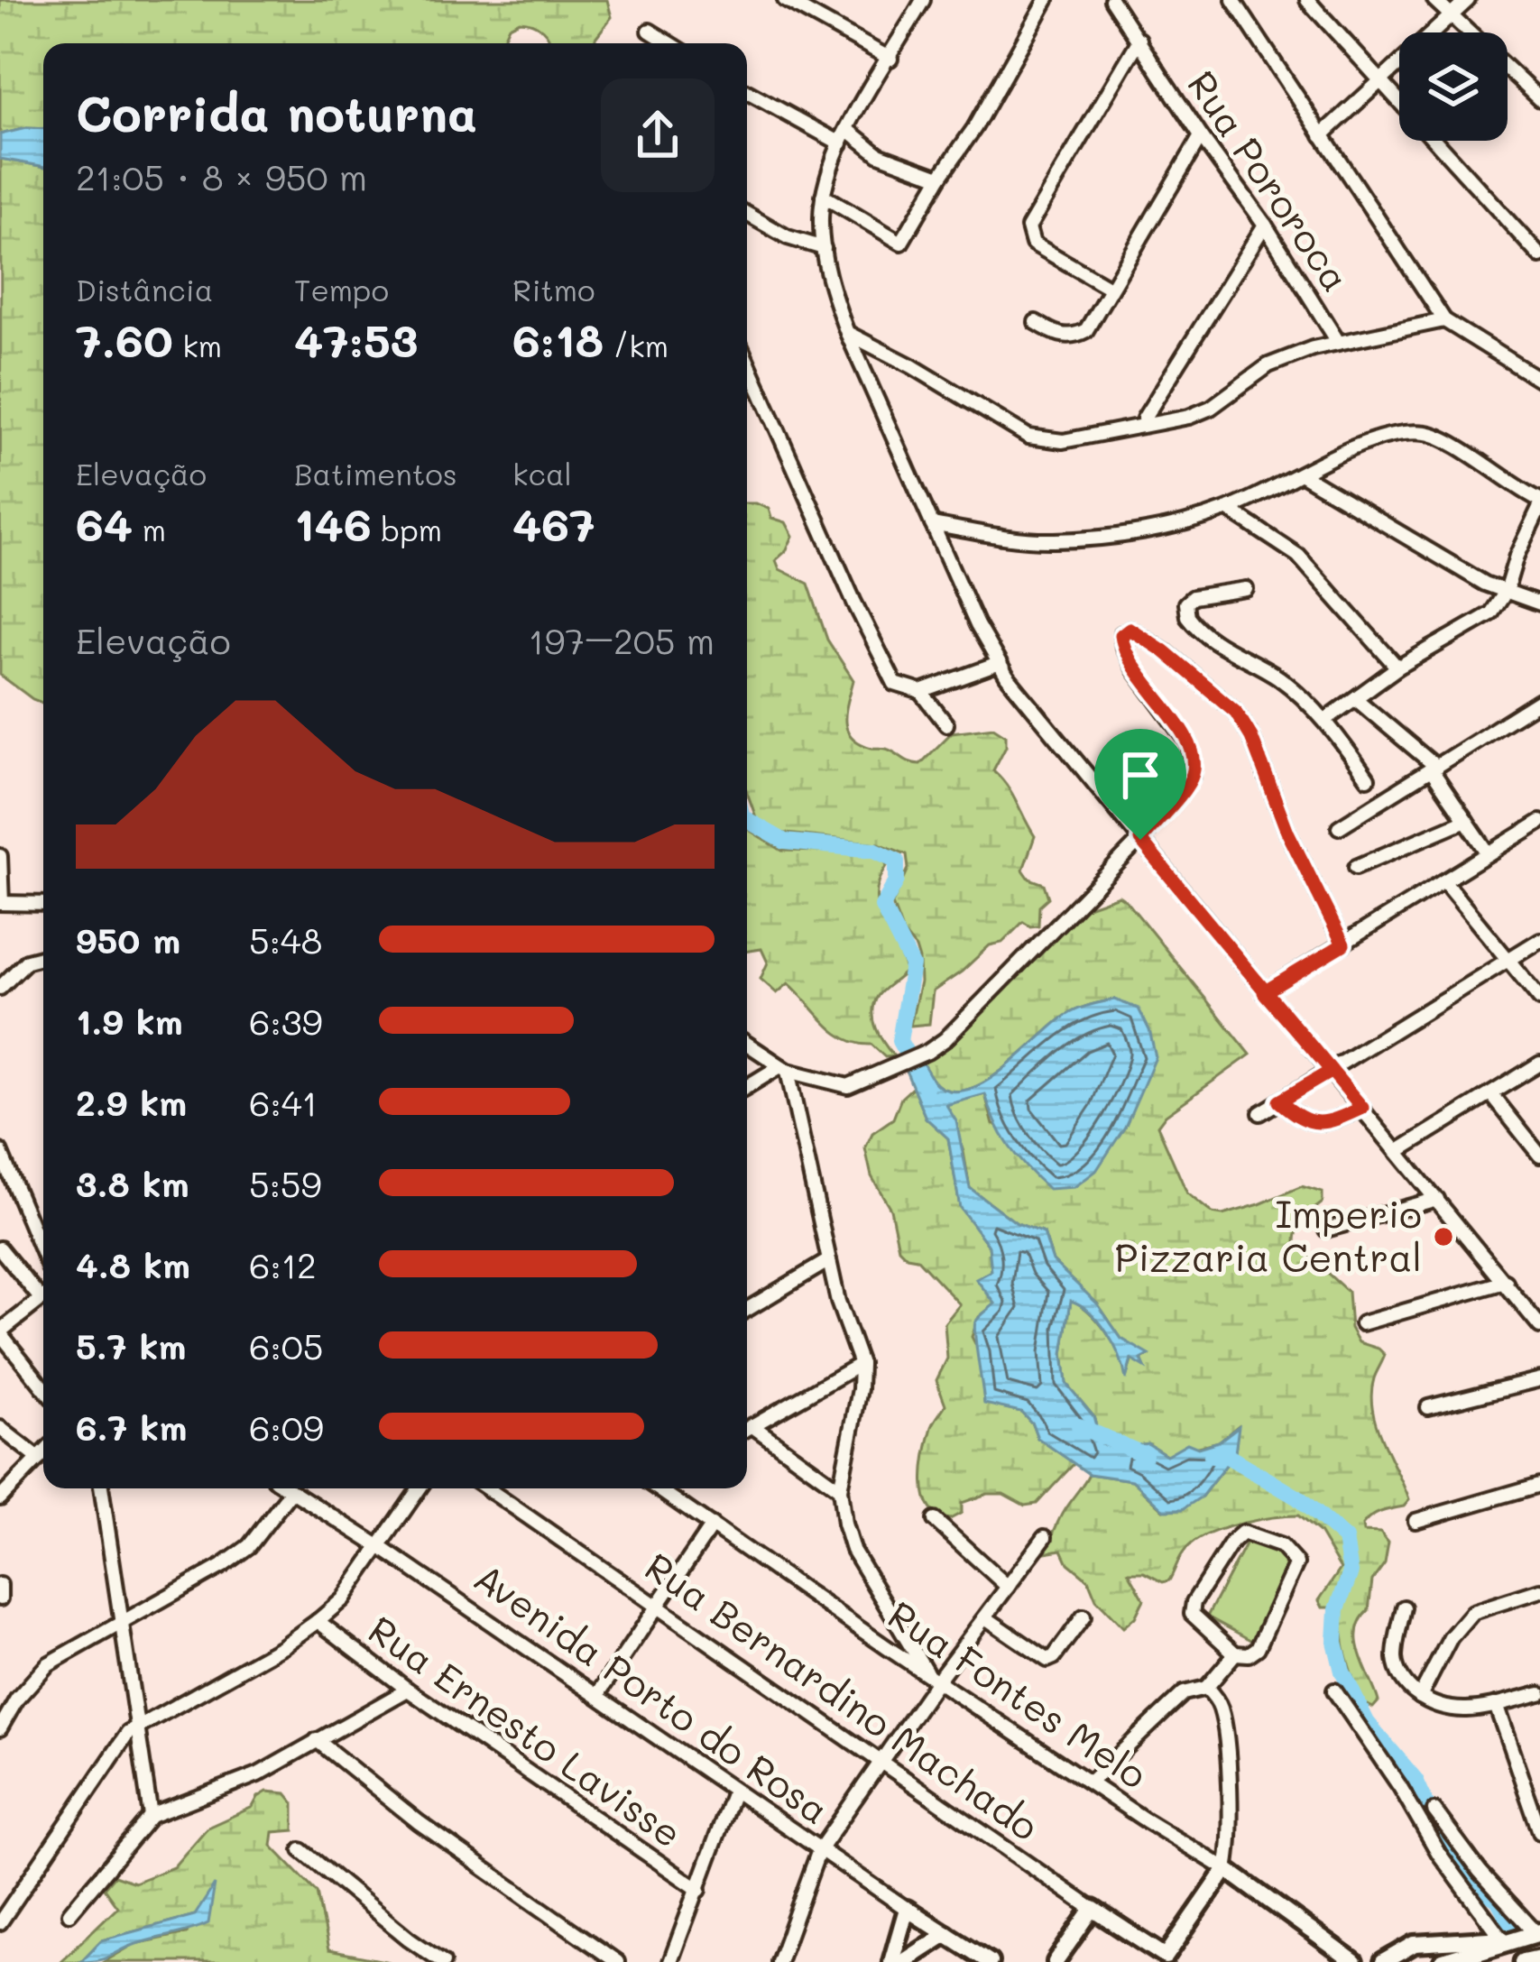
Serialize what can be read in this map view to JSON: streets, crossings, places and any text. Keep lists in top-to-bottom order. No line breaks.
{"streets":{"main road":["Avenida Porto do Rosa","Rua Fontes Melo","Rua Bernardino Machado"],"street":["Rua Pororoca","Rua Ernesto Lavisse"]},"places":["Imperio Pizzaria Central"],"page":{"heading":["Corrida noturna","21:05 · 8 × 950 m"],"stats":[["Distância","7.60 km"],["Tempo","47:53"],["Ritmo","6:18 /km"],["Elevação","64 m"],["Batimentos","146 bpm"],["kcal","467"]],"chart":["Elevação","197–205 m"],"list":[{"name":"950 m","note":"5:48"},{"name":"1.9 km","note":"6:39"},{"name":"2.9 km","note":"6:41"},{"name":"3.8 km","note":"5:59"},{"name":"4.8 km","note":"6:12"},{"name":"5.7 km","note":"6:05"},{"name":"6.7 km","note":"6:09"}]}}
